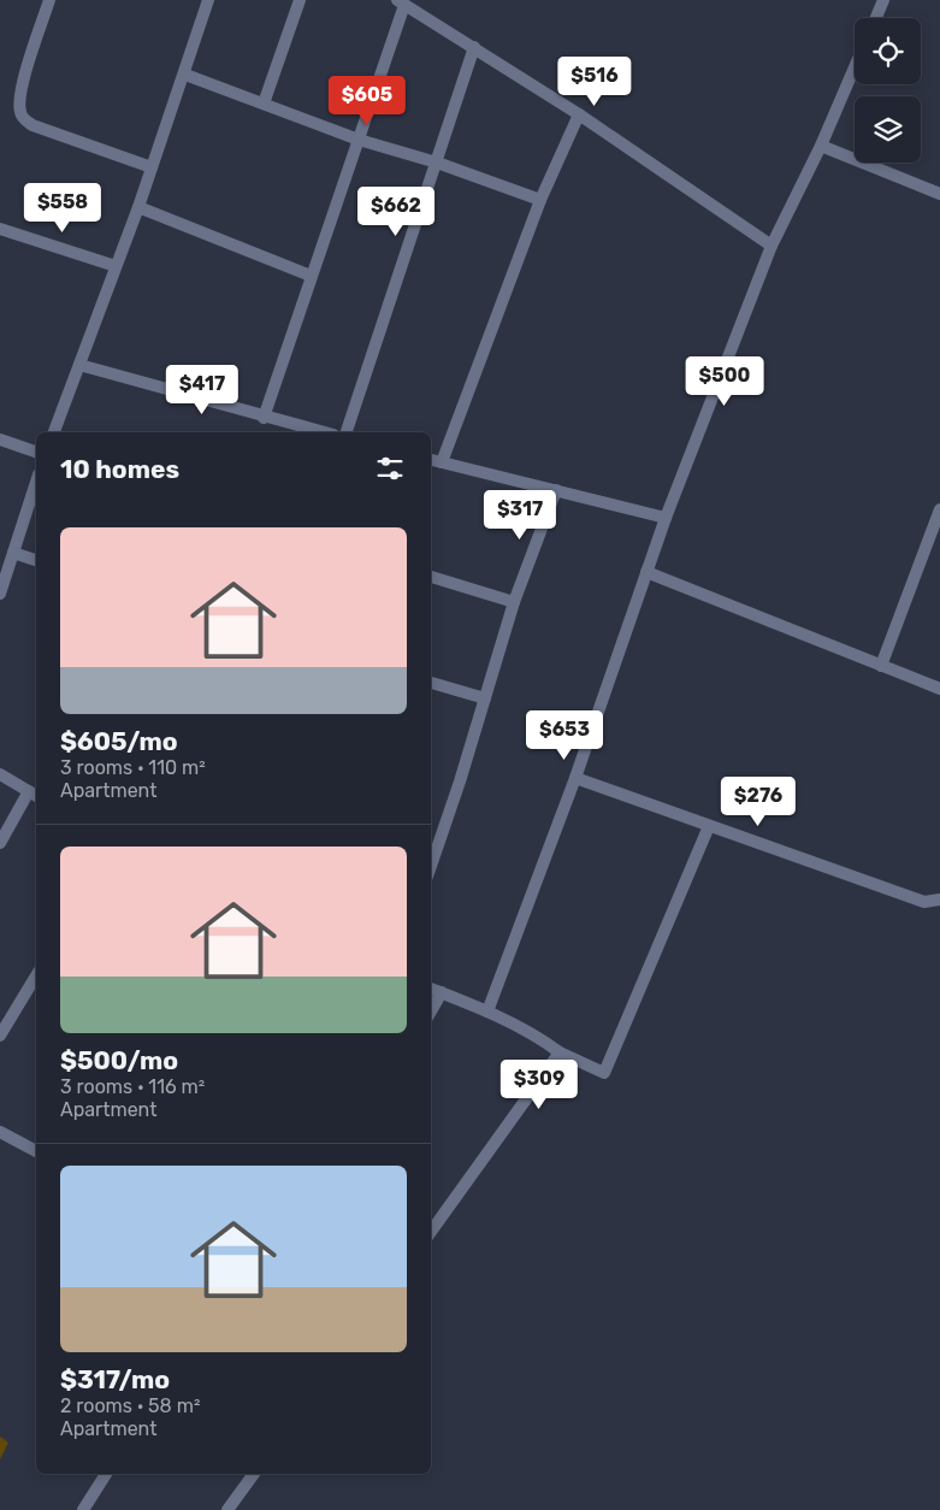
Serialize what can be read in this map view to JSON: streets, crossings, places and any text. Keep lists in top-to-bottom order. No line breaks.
{"page":{"price":["$516","$605","$558","$662","$500","$417","$317","$653","$276","$309"],"heading":"10 homes","list":[{"name":"$605/mo","note":"3 rooms · 110 m² · Apartment"},{"name":"$500/mo","note":"3 rooms · 116 m² · Apartment"},{"name":"$317/mo","note":"2 rooms · 58 m² · Apartment"}]}}
